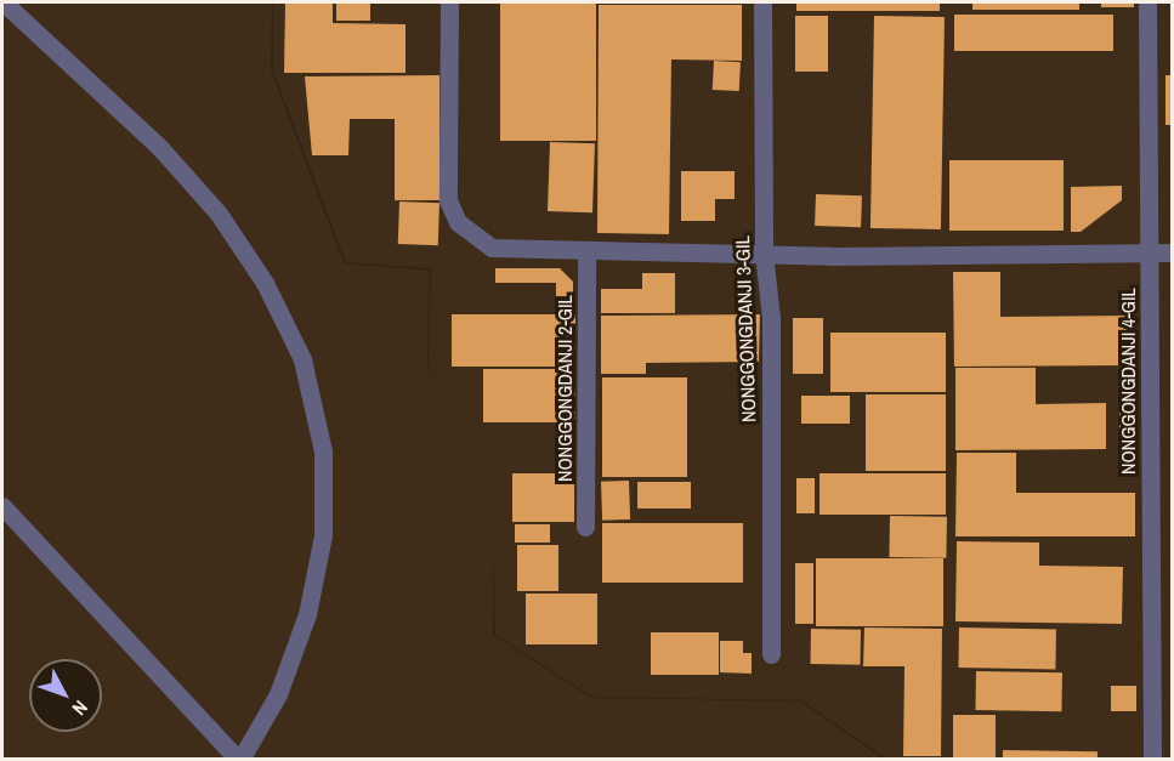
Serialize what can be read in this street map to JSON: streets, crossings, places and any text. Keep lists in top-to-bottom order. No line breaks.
{"streets":{"street":["NONGGONGDANJI 3-GIL","NONGGONGDANJI 4-GIL","NONGGONGDANJI 2-GIL"]},"north":"bottom right"}
